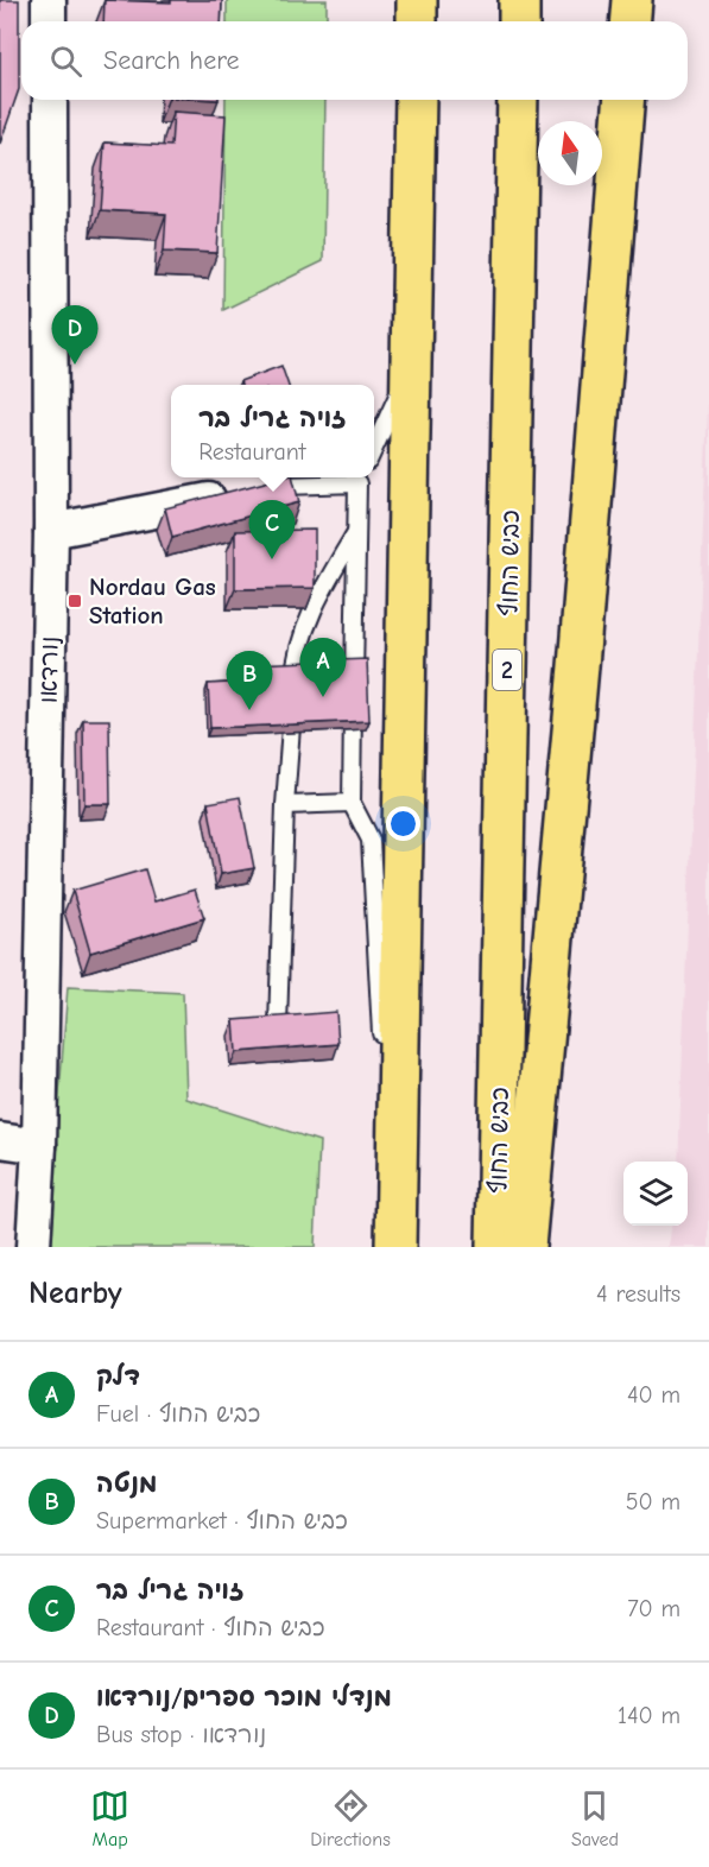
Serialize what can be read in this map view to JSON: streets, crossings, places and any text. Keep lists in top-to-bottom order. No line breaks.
{"streets":{"highway":["כביש החוף","2"],"street":["נורדאו"]},"places":{"transit":["Nordau Gas Station"]},"north":"top","page":{"search":"Search here","pins":["D","C","A","B"],"popup":["זויה גריל בר","Restaurant"],"heading":["Nearby","4 results"],"list":[{"mark":"A","name":"דלק","note":"Fuel · כביש החוף","value":"40 m"},{"mark":"B","name":"מנטה","note":"Supermarket · כביש החוף","value":"50 m"},{"mark":"C","name":"זויה גריל בר","note":"Restaurant · כביש החוף","value":"70 m"},{"mark":"D","name":"מנדלי מוכר ספרים/נורדאו","note":"Bus stop · נורדאו","value":"140 m"}],"nav":["Map","Directions","Saved"]}}
